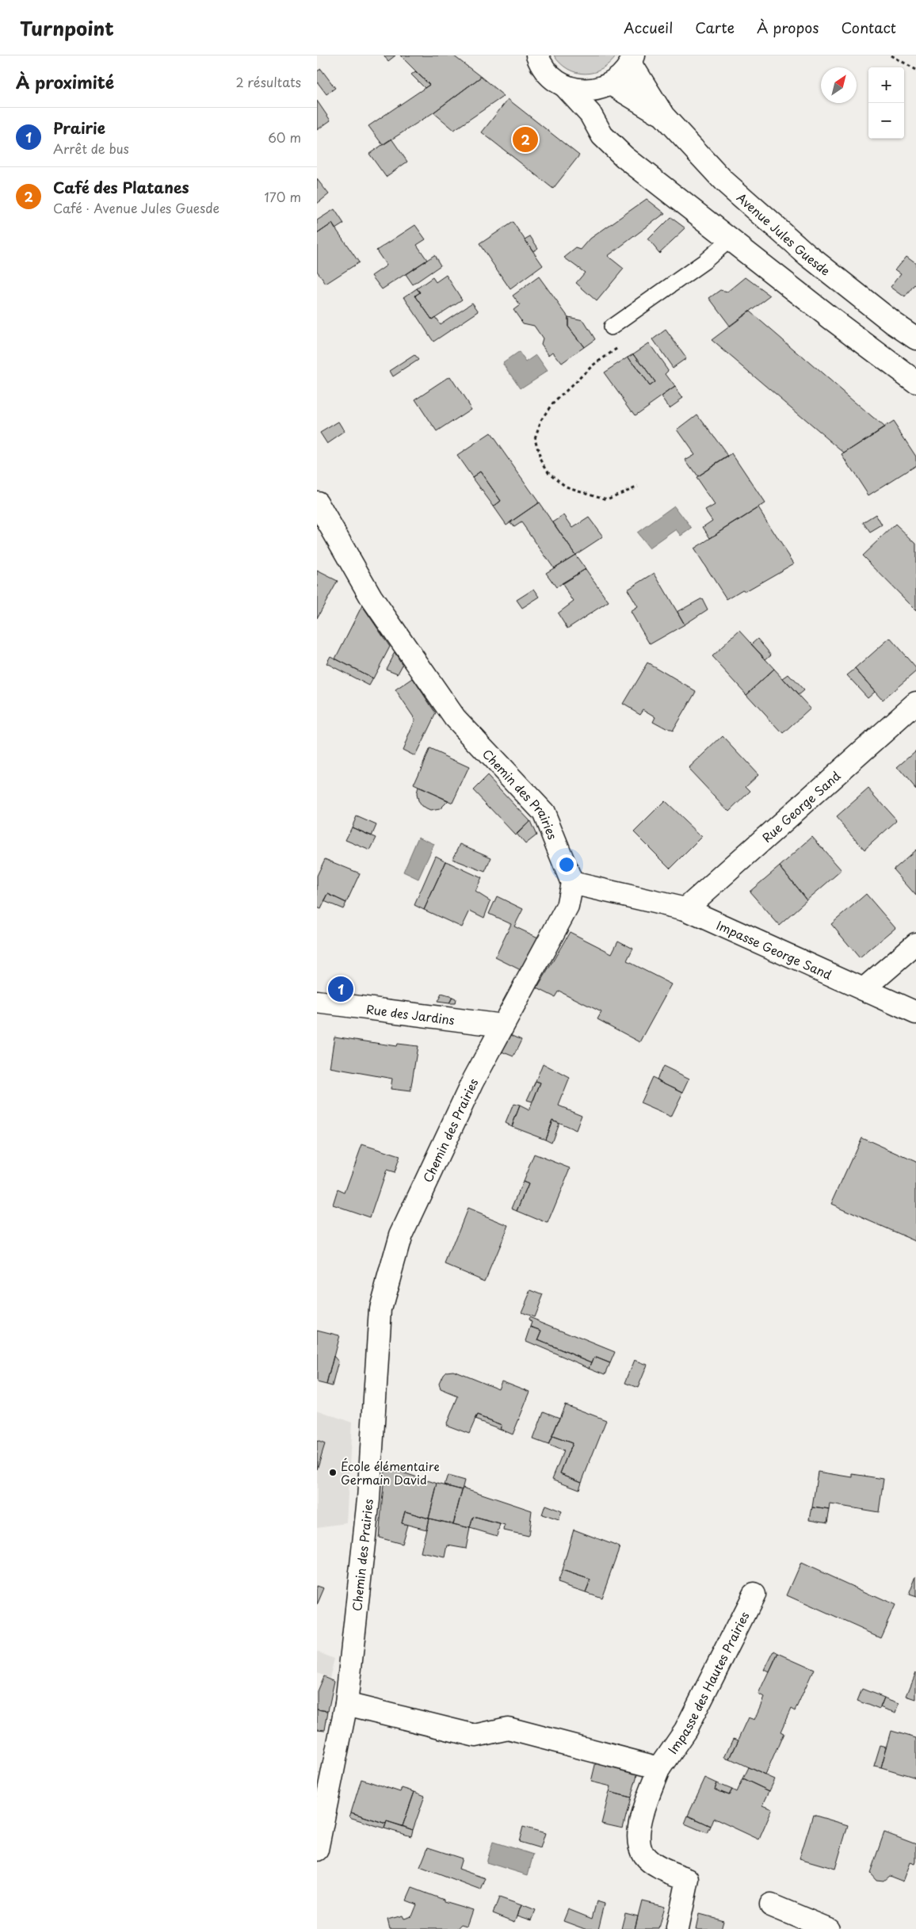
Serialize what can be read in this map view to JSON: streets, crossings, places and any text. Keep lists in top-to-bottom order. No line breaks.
{"streets":{"street":["Avenue Jules Guesde","Chemin des Prairies","Rue George Sand","Impasse George Sand","Rue des Jardins","Impasse des Hautes Prairies"]},"crossings":[["Chemin des Prairies","Impasse George Sand"],["Chemin des Prairies","Rue des Jardins"],["Rue George Sand","Impasse George Sand"]],"places":["École élémentaire Germain David"],"north":"top right","page":{"header":"Turnpoint","nav":["Accueil","Carte","À propos","Contact"],"heading":["À proximité","2 résultats"],"map_buttons":["+","−"],"list":[{"mark":"1","name":"Prairie","note":"Arrêt de bus","value":"60 m"},{"mark":"2","name":"Café des Platanes","note":"Café · Avenue Jules Guesde","value":"170 m"}],"pins":["2","1"]}}
